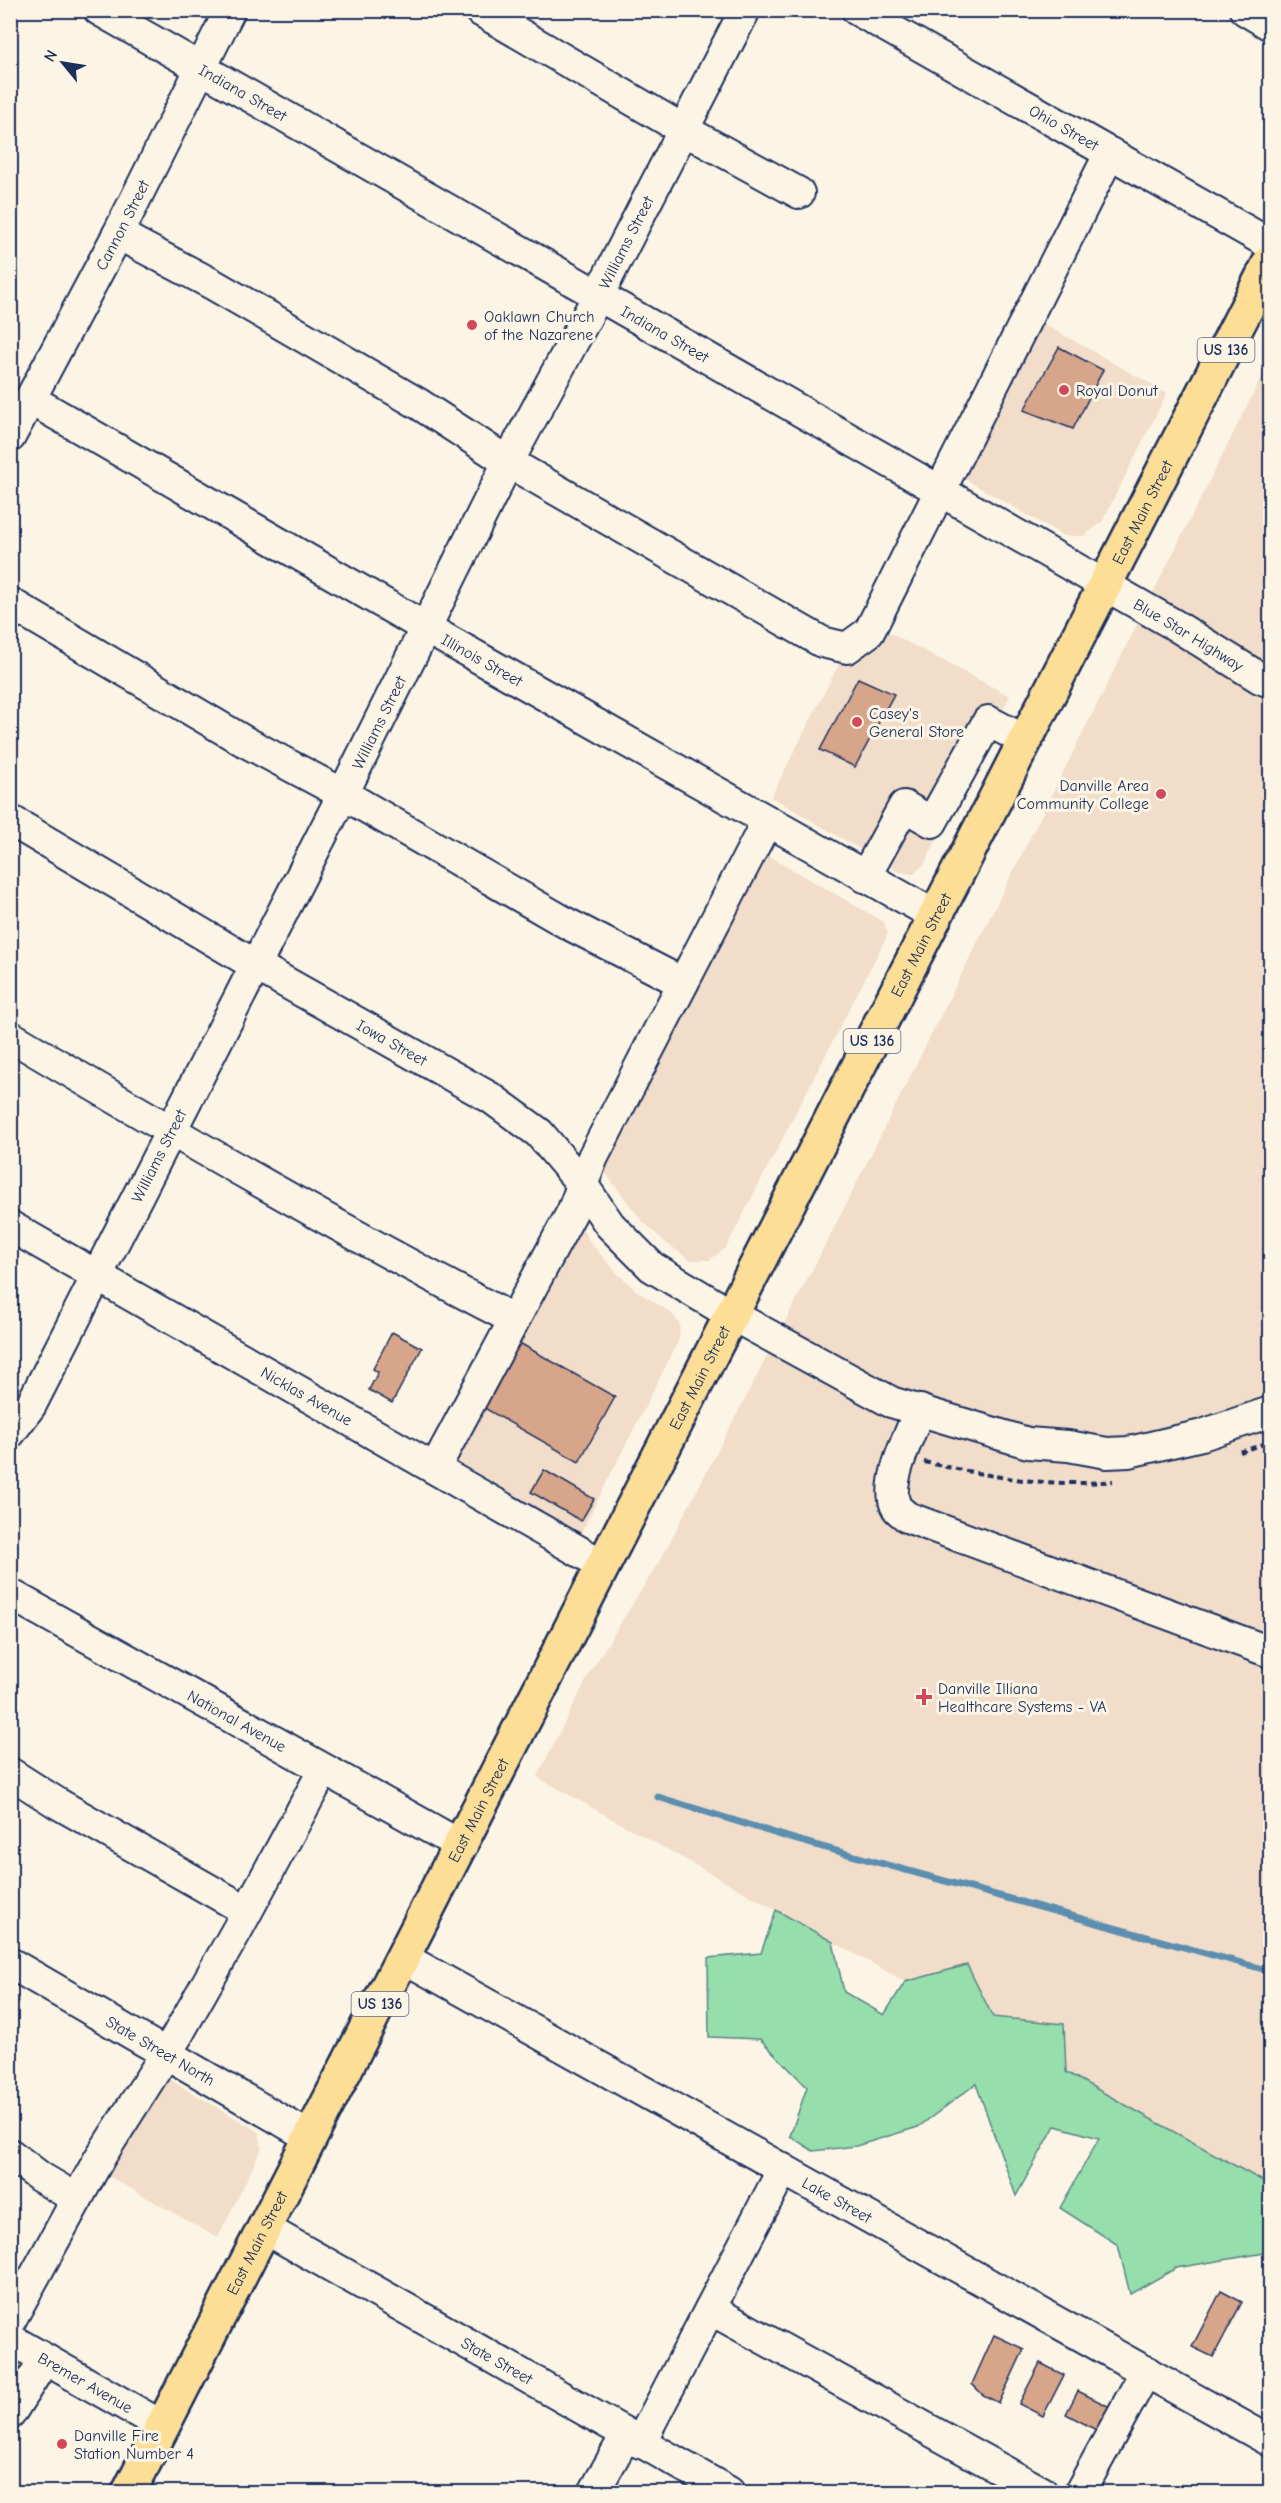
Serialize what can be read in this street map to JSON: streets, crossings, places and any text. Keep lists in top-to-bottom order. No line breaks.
{"streets":{"main road":["US 136","East Main Street"],"street":["Indiana Street","Ohio Street","Cannon Street","Williams Street","Blue Star Highway","Illinois Street","Iowa Street","Nicklas Avenue","National Avenue","State Street North","Lake Street","State Street","Bremer Avenue"]},"crossings":[["Indiana Street","Cannon Street"],["Indiana Street","Williams Street"],["Indiana Street","East Main Street"],["Indiana Street","Blue Star Highway"],["Cannon Street","Illinois Street"],["Williams Street","Illinois Street"],["Williams Street","Iowa Street"],["Williams Street","Nicklas Avenue"],["East Main Street","Blue Star Highway"],["East Main Street","Illinois Street"],["East Main Street","Iowa Street"],["East Main Street","Nicklas Avenue"],["East Main Street","National Avenue"],["East Main Street","State Street North"],["East Main Street","Lake Street"],["East Main Street","State Street"],["East Main Street","Bremer Avenue"]],"places":{"other":["Oaklawn Church of the Nazarene","Royal Donut","Casey's General Store","Danville Area Community College","Danville Fire Station Number 4"],"health":["Danville Illiana Healthcare Systems - VA"]},"north":"top left"}
